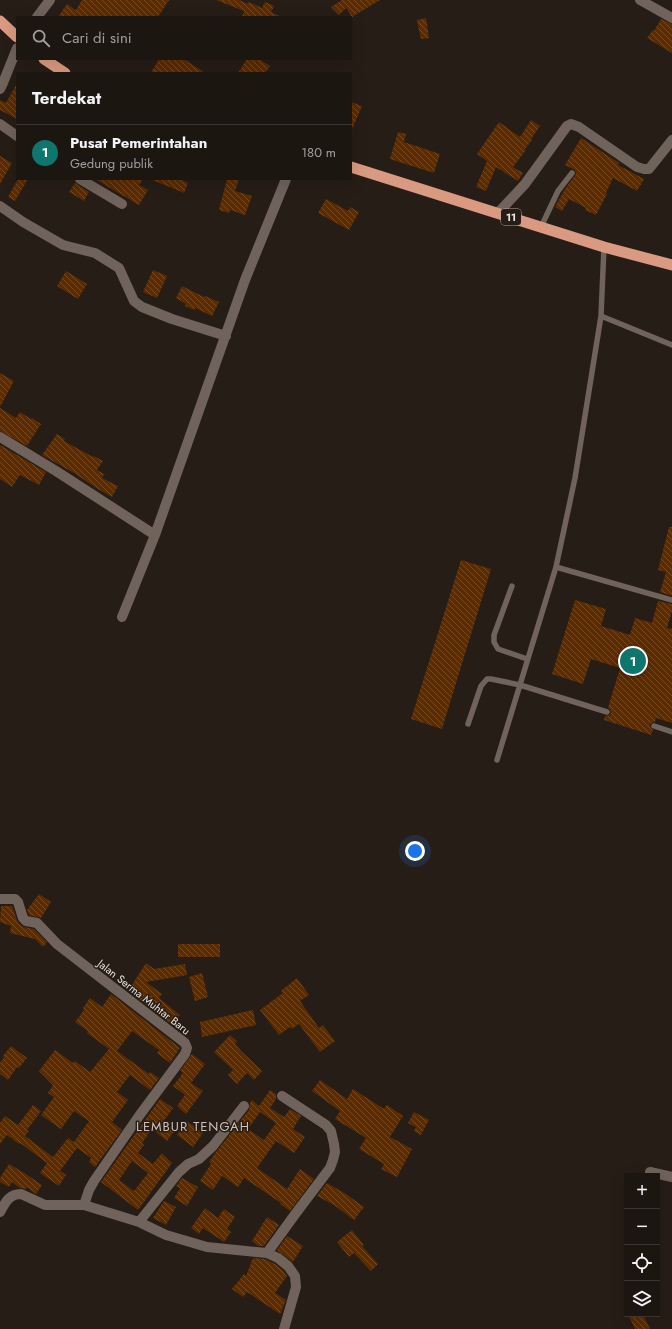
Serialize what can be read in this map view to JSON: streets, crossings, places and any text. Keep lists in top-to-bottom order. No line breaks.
{"streets":{"highway":["11"],"street":["Jalan Serma Muhtar Baru"]},"districts":["LEMBUR TENGAH"],"page":{"search":"Cari di sini","heading":"Terdekat","list":[{"mark":"1","name":"Pusat Pemerintahan","note":"Gedung publik","value":"180 m"}],"pins":"1","map_buttons":["+","−"]}}
